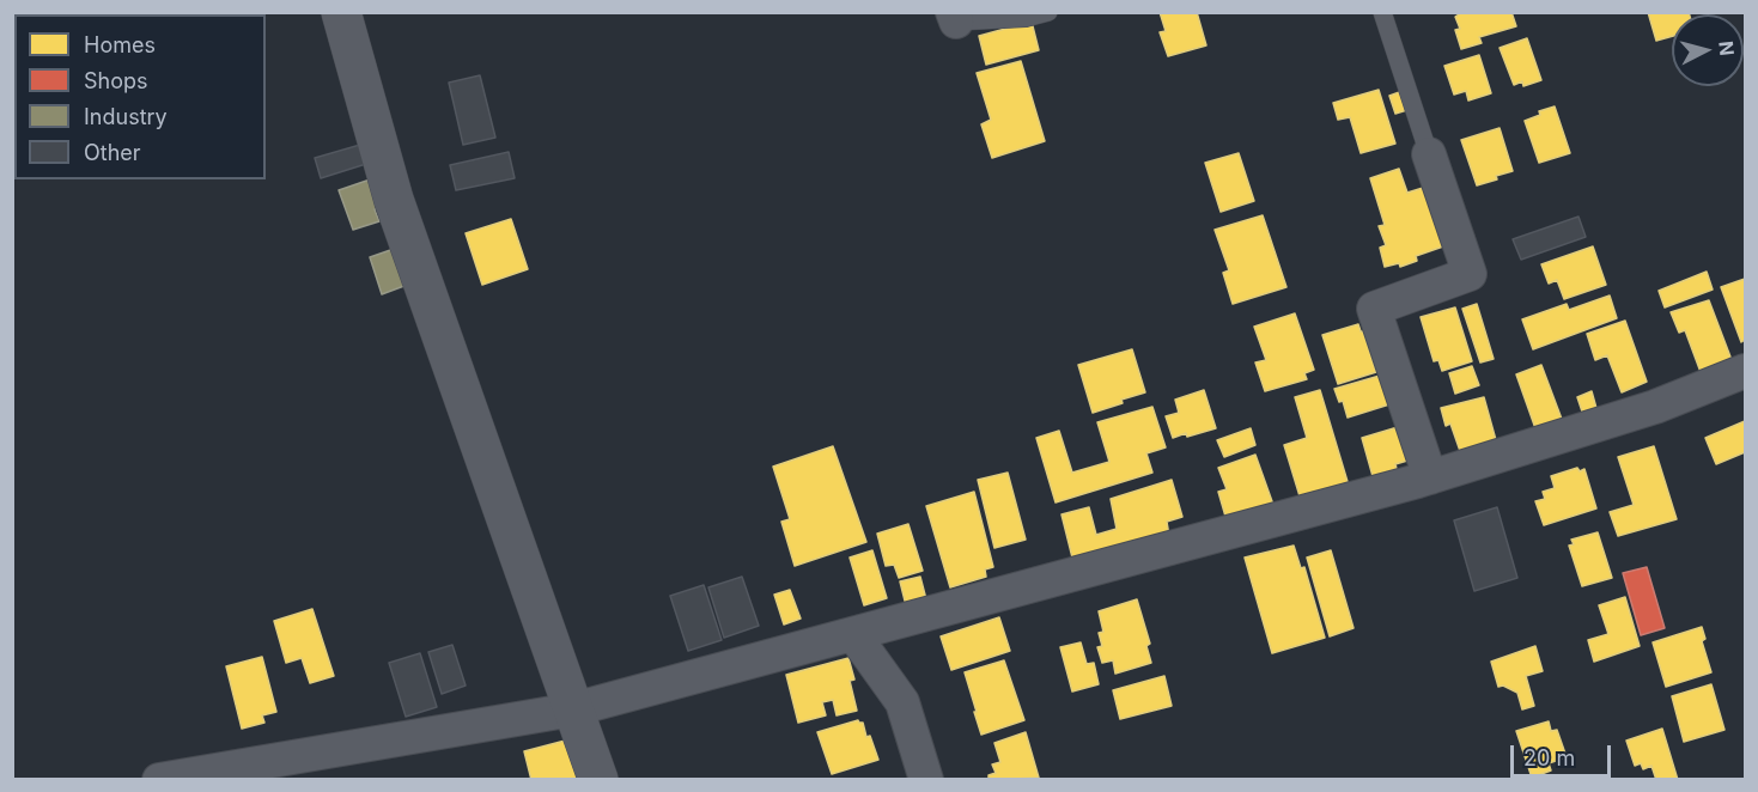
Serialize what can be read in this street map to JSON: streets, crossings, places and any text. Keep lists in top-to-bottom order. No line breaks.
{"legend":["Homes","Shops","Industry","Other"],"scale_bar":"20 m","north":"right"}
